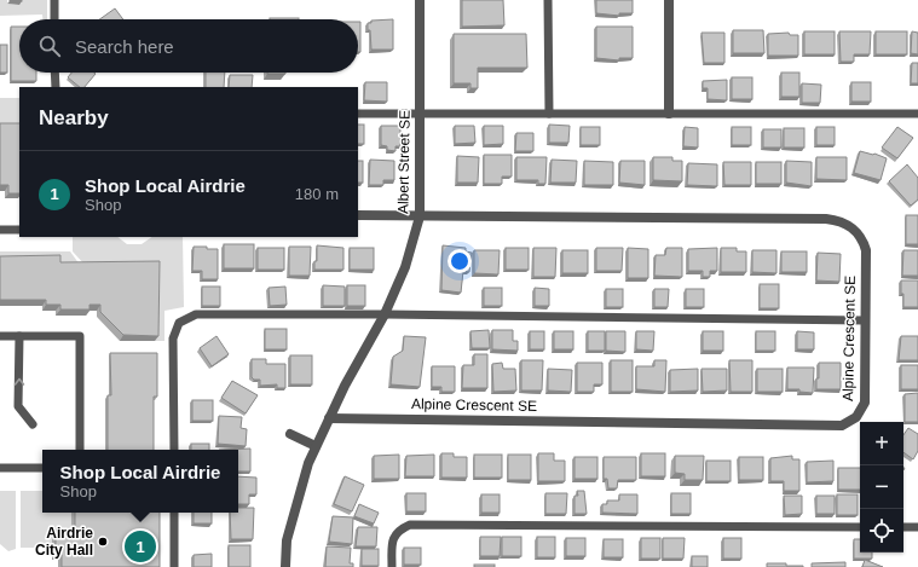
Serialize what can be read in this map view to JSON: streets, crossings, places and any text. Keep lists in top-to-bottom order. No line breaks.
{"streets":{"street":["Albert Street SE","Alpine Crescent SE"]},"crossings":[["Albert Street SE","Alpine Crescent SE"]],"places":["Airdrie City Hall"],"page":{"search":"Search here","heading":"Nearby","list":[{"mark":"1","name":"Shop Local Airdrie","note":"Shop","value":"180 m"}],"map_buttons":["+","−"],"popup":["Shop Local Airdrie","Shop"],"pins":"1"}}
